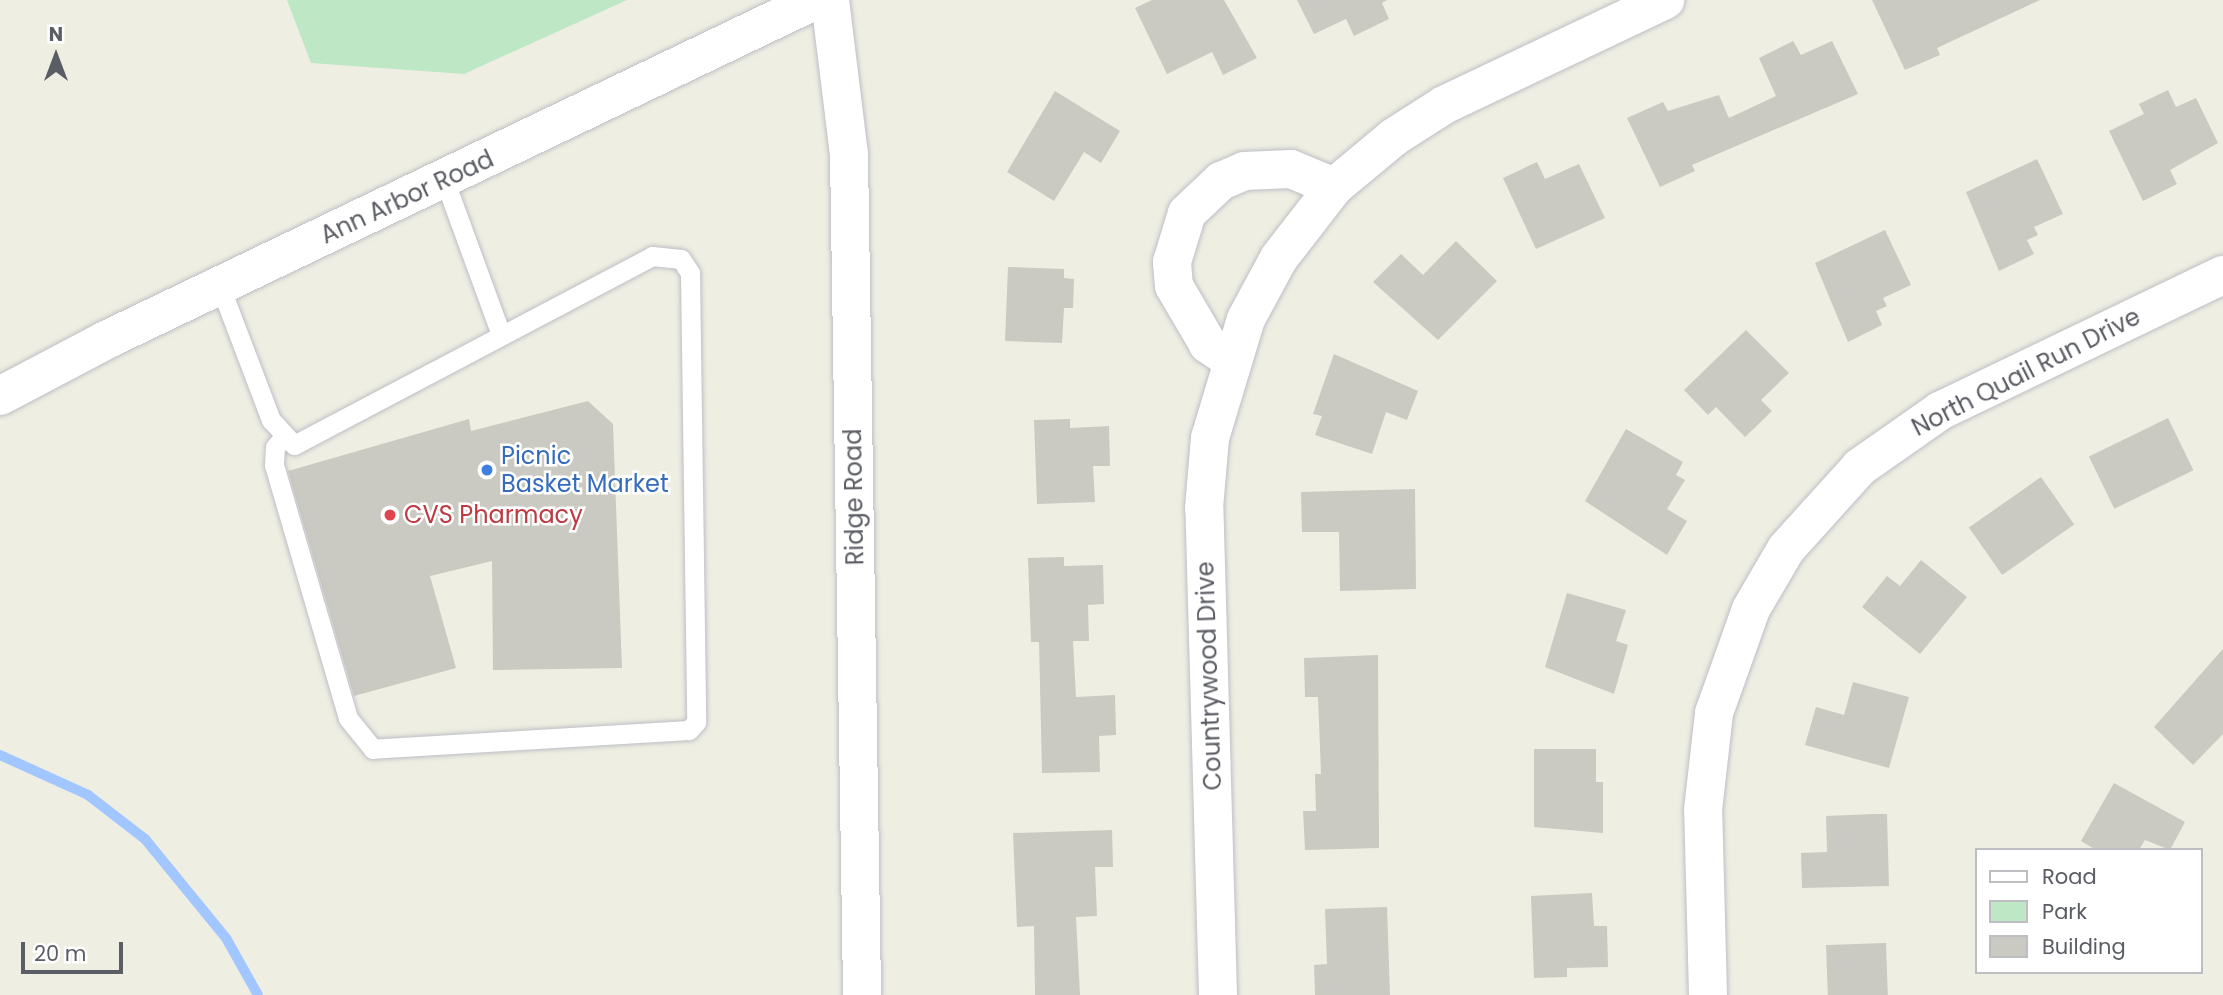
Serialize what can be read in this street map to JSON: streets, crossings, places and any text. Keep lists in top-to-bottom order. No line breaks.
{"streets":{"street":["Ann Arbor Road","North Quail Run Drive","Ridge Road","Countrywood Drive"]},"places":["Picnic Basket Market","CVS Pharmacy"],"legend":["Road","Park","Building"],"scale_bar":"20 m","north":"top"}
